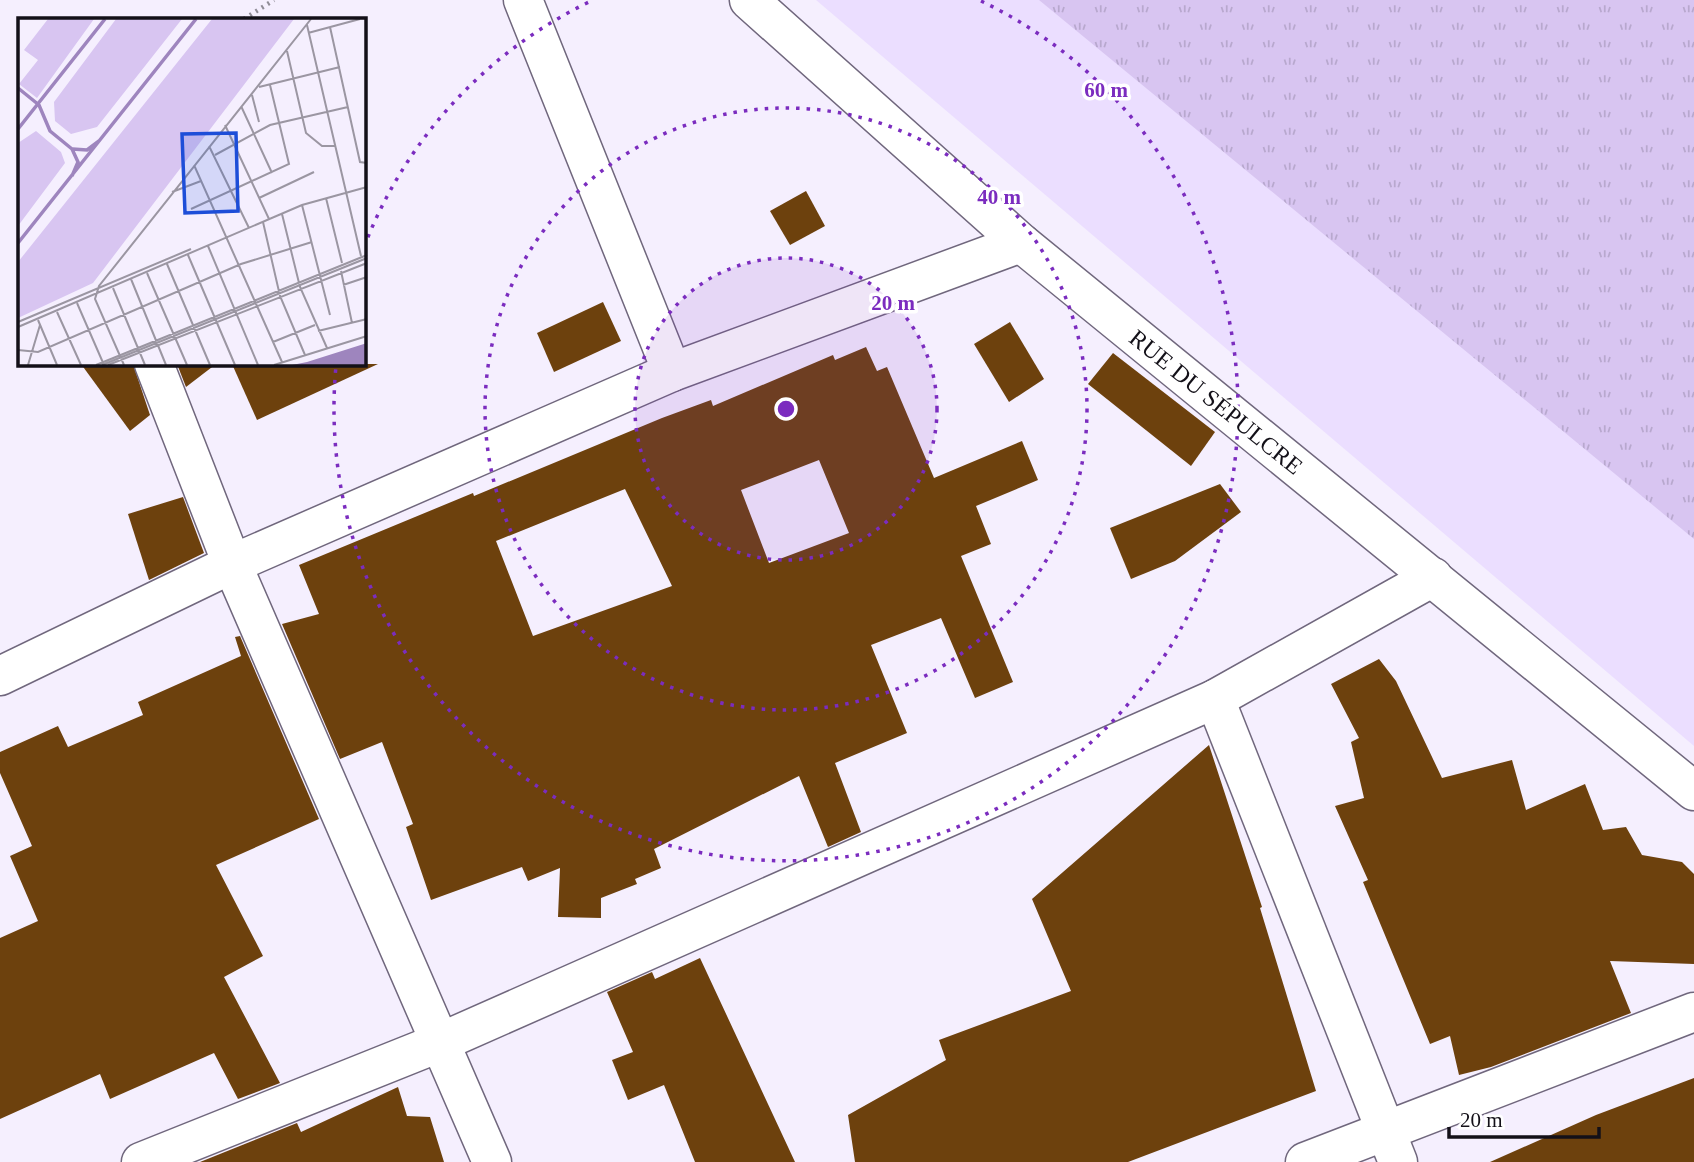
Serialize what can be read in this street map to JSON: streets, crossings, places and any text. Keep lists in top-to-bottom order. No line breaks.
{"streets":{"street":["RUE DU SÉPULCRE"]},"scale_bar":"20 m","rings":["60 m","40 m","20 m"]}
